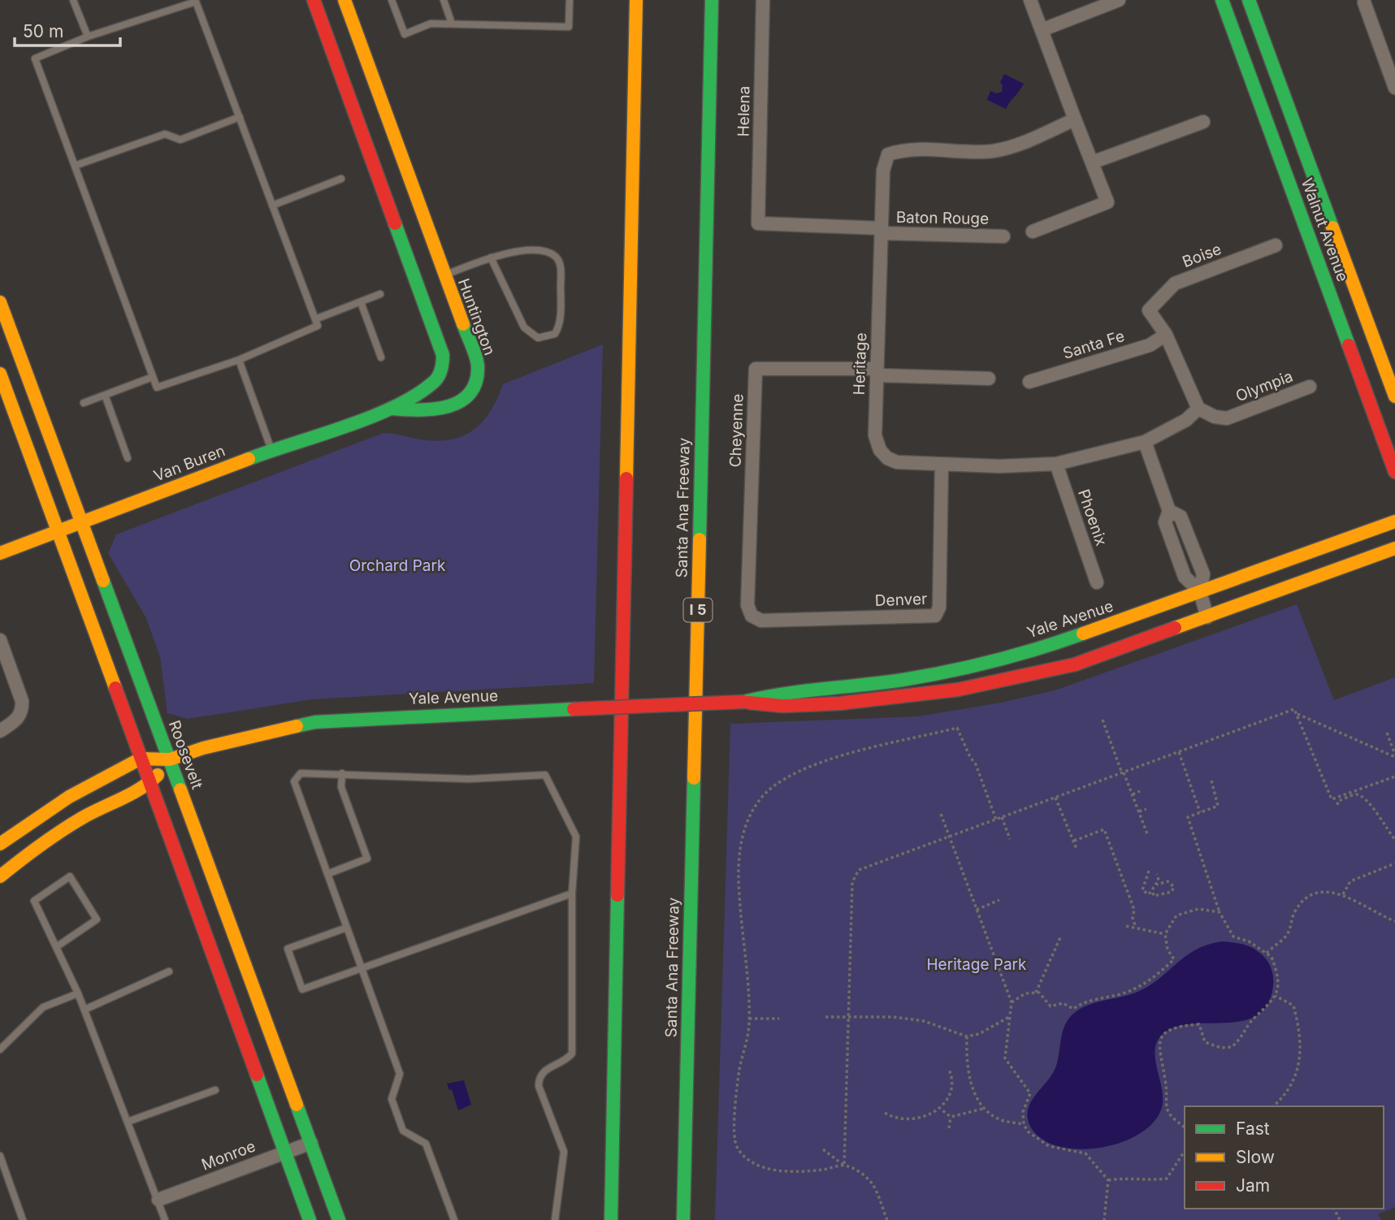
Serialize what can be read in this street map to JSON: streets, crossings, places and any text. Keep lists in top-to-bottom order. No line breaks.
{"streets":{"main road":["Walnut Avenue","Huntington","Van Buren","Santa Ana Freeway","I 5","Yale Avenue","Roosevelt"],"street":["Helena","Baton Rouge","Boise","Santa Fe","Heritage","Olympia","Cheyenne","Phoenix","Denver","Monroe"]},"crossings":[["Helena","Baton Rouge"],["Baton Rouge","Heritage"],["Boise","Santa Fe"],["Huntington","Van Buren"],["Heritage","Olympia"],["Heritage","Cheyenne"],["Heritage","Phoenix"],["Heritage","Denver"],["Cheyenne","Denver"],["Van Buren","Roosevelt"],["Yale Avenue","Roosevelt"],["Roosevelt","Monroe"]],"parks":["Orchard Park","Heritage Park"],"legend":["Fast","Slow","Jam"],"scale_bar":"50 m"}
